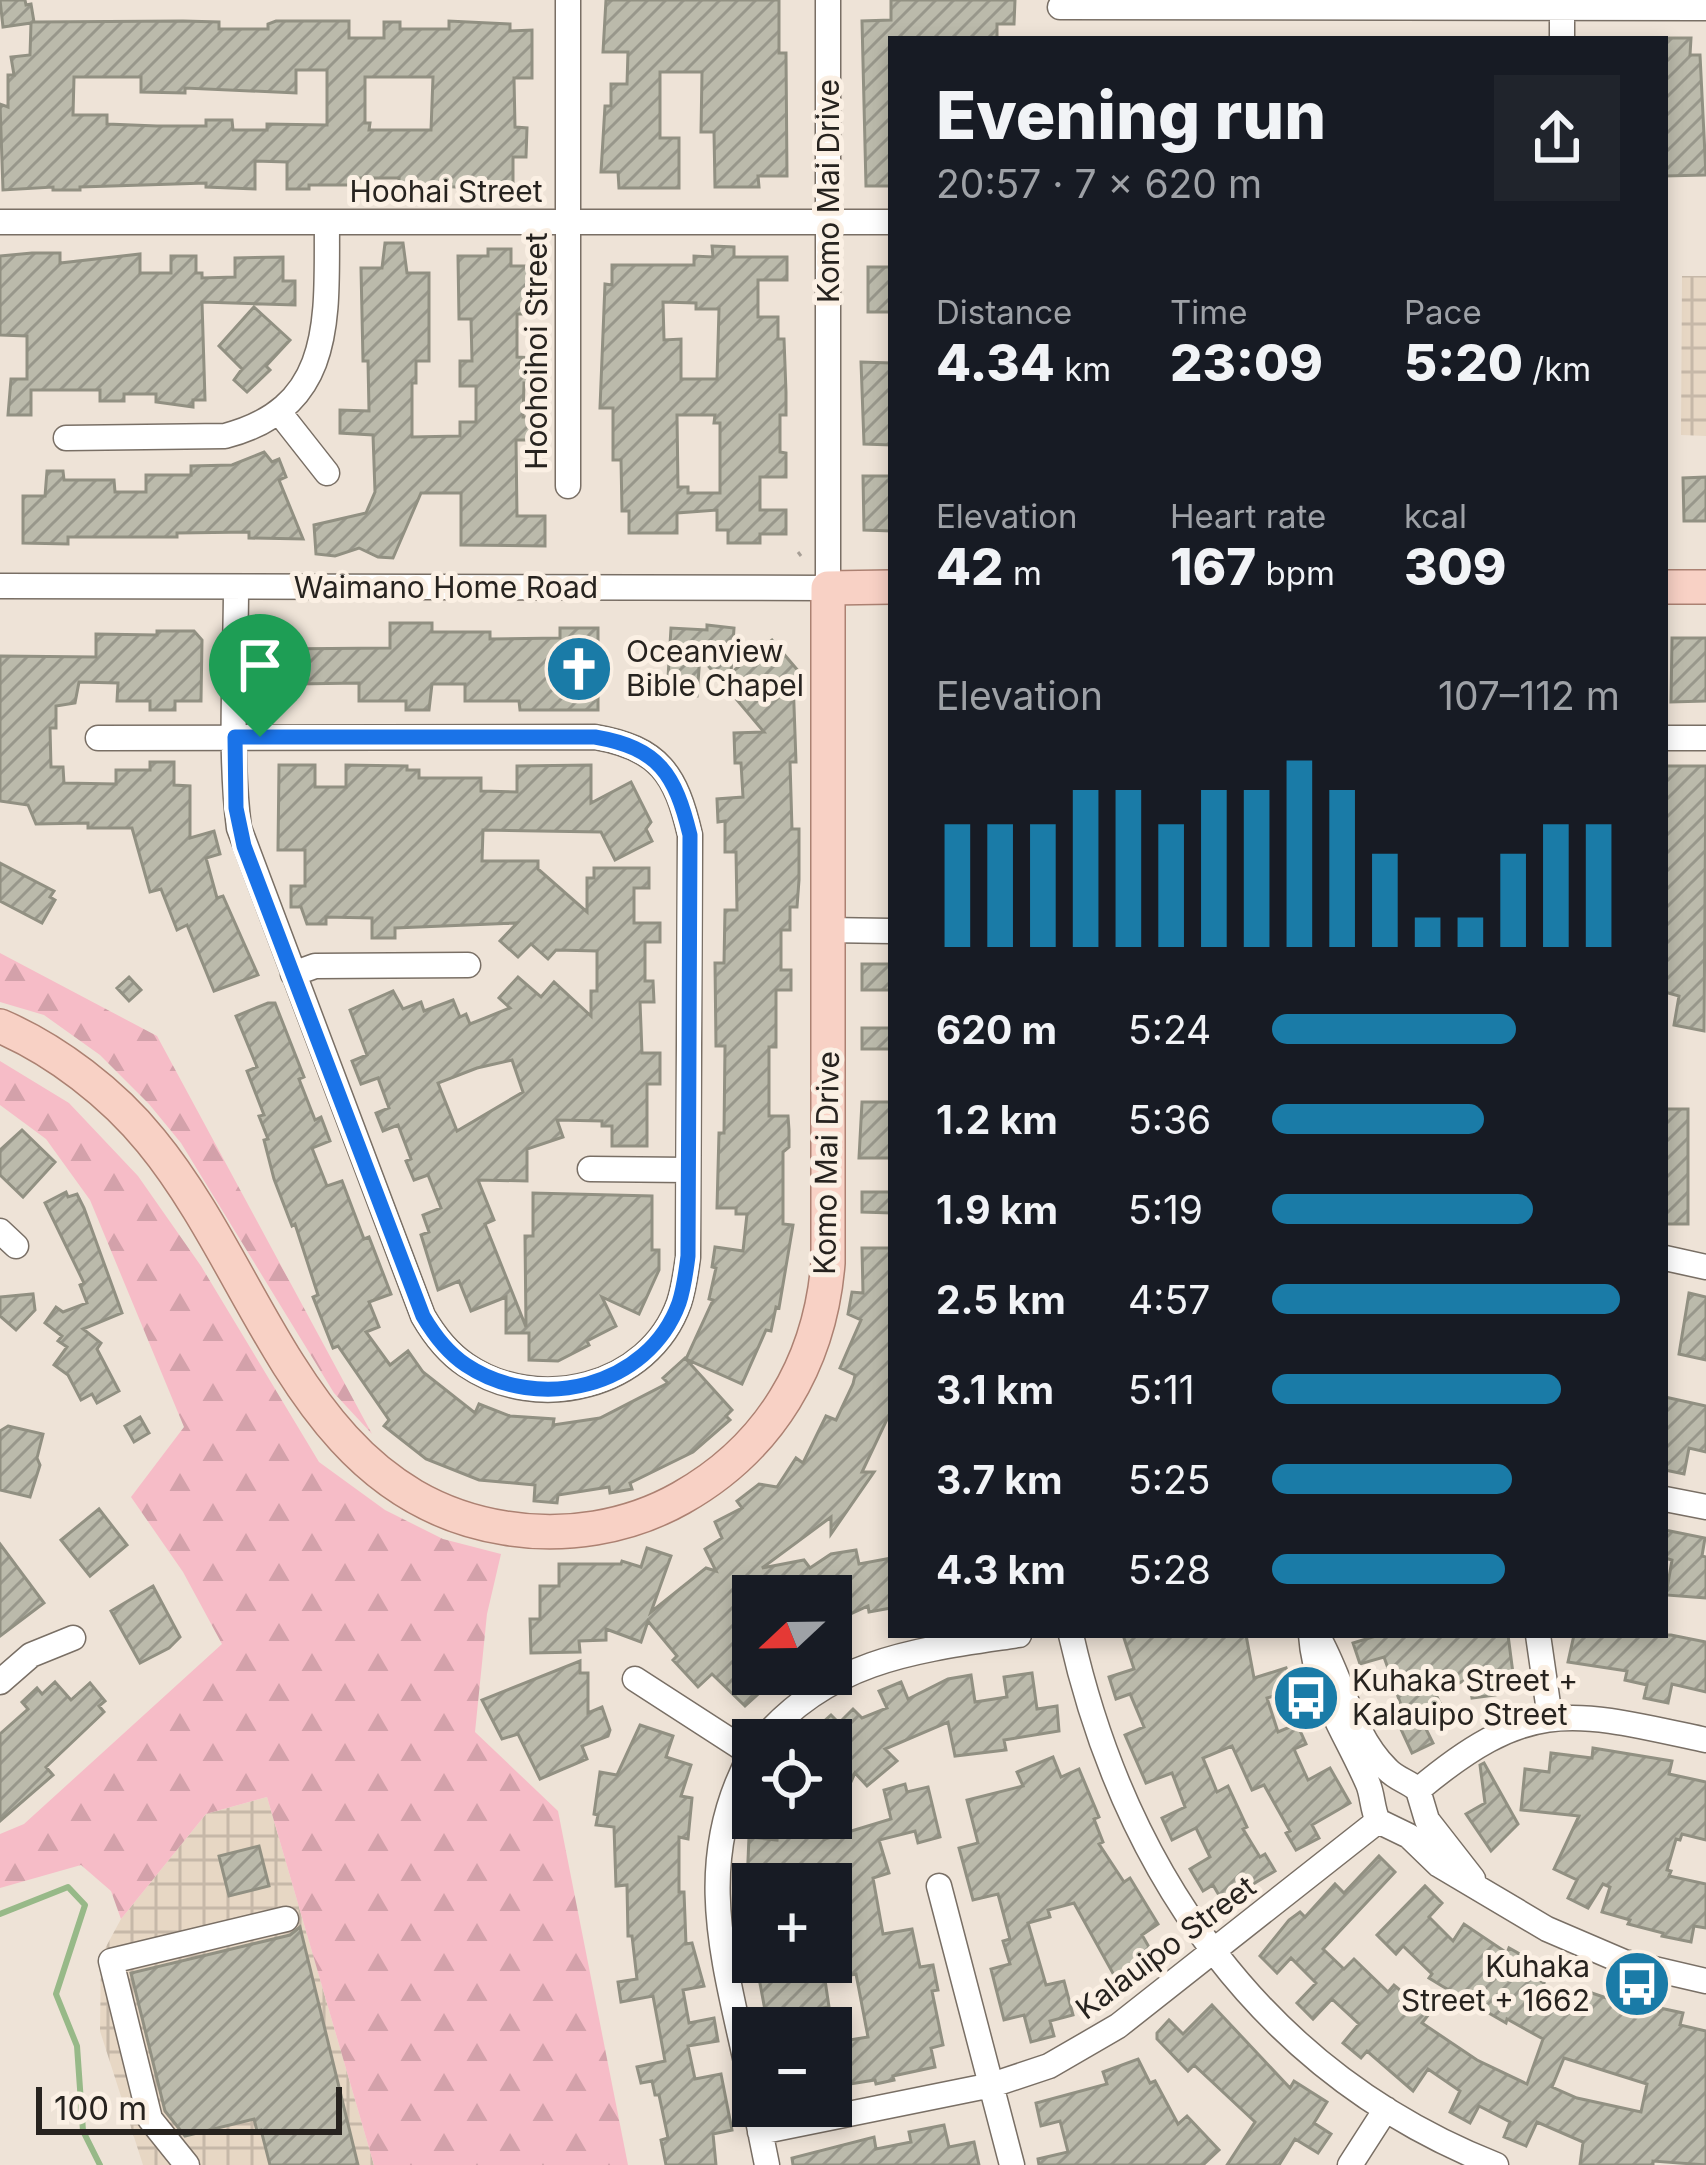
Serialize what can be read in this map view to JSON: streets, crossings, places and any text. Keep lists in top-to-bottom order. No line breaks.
{"streets":{"main road":["Komo Mai Drive","Waimano Home Road"],"street":["Hoohai Street","Hoohoihoi Street","Kalauipo Street"]},"crossings":[["Komo Mai Drive","Hoohai Street"],["Komo Mai Drive","Waimano Home Road"],["Hoohai Street","Hoohoihoi Street"]],"places":{"church":["Oceanview Bible Chapel"],"bus stop":["Kuhaka Street + Kalauipo Street","Kuhaka Street + 1662"]},"scale_bar":"100 m","north":"left","page":{"heading":["Evening run","20:57 · 7 × 620 m"],"stats":[["Distance","4.34 km"],["Time","23:09"],["Pace","5:20 /km"],["Elevation","42 m"],["Heart rate","167 bpm"],["kcal","309"]],"chart":["Elevation","107–112 m"],"list":[{"name":"620 m","note":"5:24"},{"name":"1.2 km","note":"5:36"},{"name":"1.9 km","note":"5:19"},{"name":"2.5 km","note":"4:57"},{"name":"3.1 km","note":"5:11"},{"name":"3.7 km","note":"5:25"},{"name":"4.3 km","note":"5:28"}],"map_buttons":["+","−"],"scale":"100 m"}}
